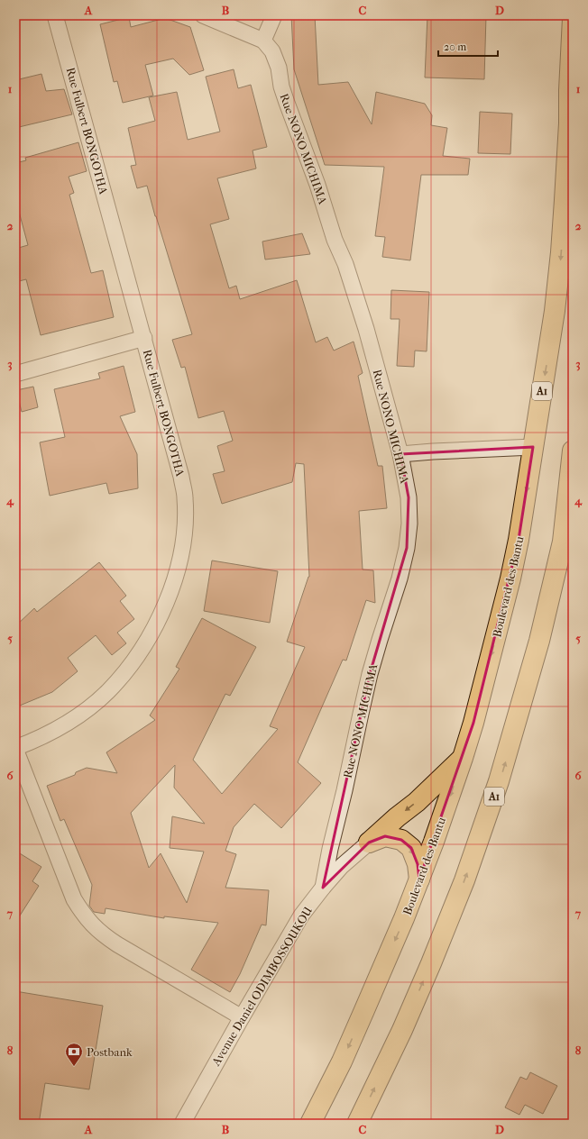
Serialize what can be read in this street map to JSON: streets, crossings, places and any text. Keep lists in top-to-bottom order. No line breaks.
{"streets":{"highway":["A1","Boulevard des Bantu"],"street":["Rue Fulbert BONGOTHA","Rue NONO MICHIMA","Avenue Daniel ODIMBOSSOUKOU"]},"crossings":[["Rue NONO MICHIMA","Avenue Daniel ODIMBOSSOUKOU"]],"places":{"bank":["Postbank"]},"scale_bar":"20 m","grid":{"columns":["A","B","C","D"],"rows":["1","2","3","4","5","6","7","8"]}}
